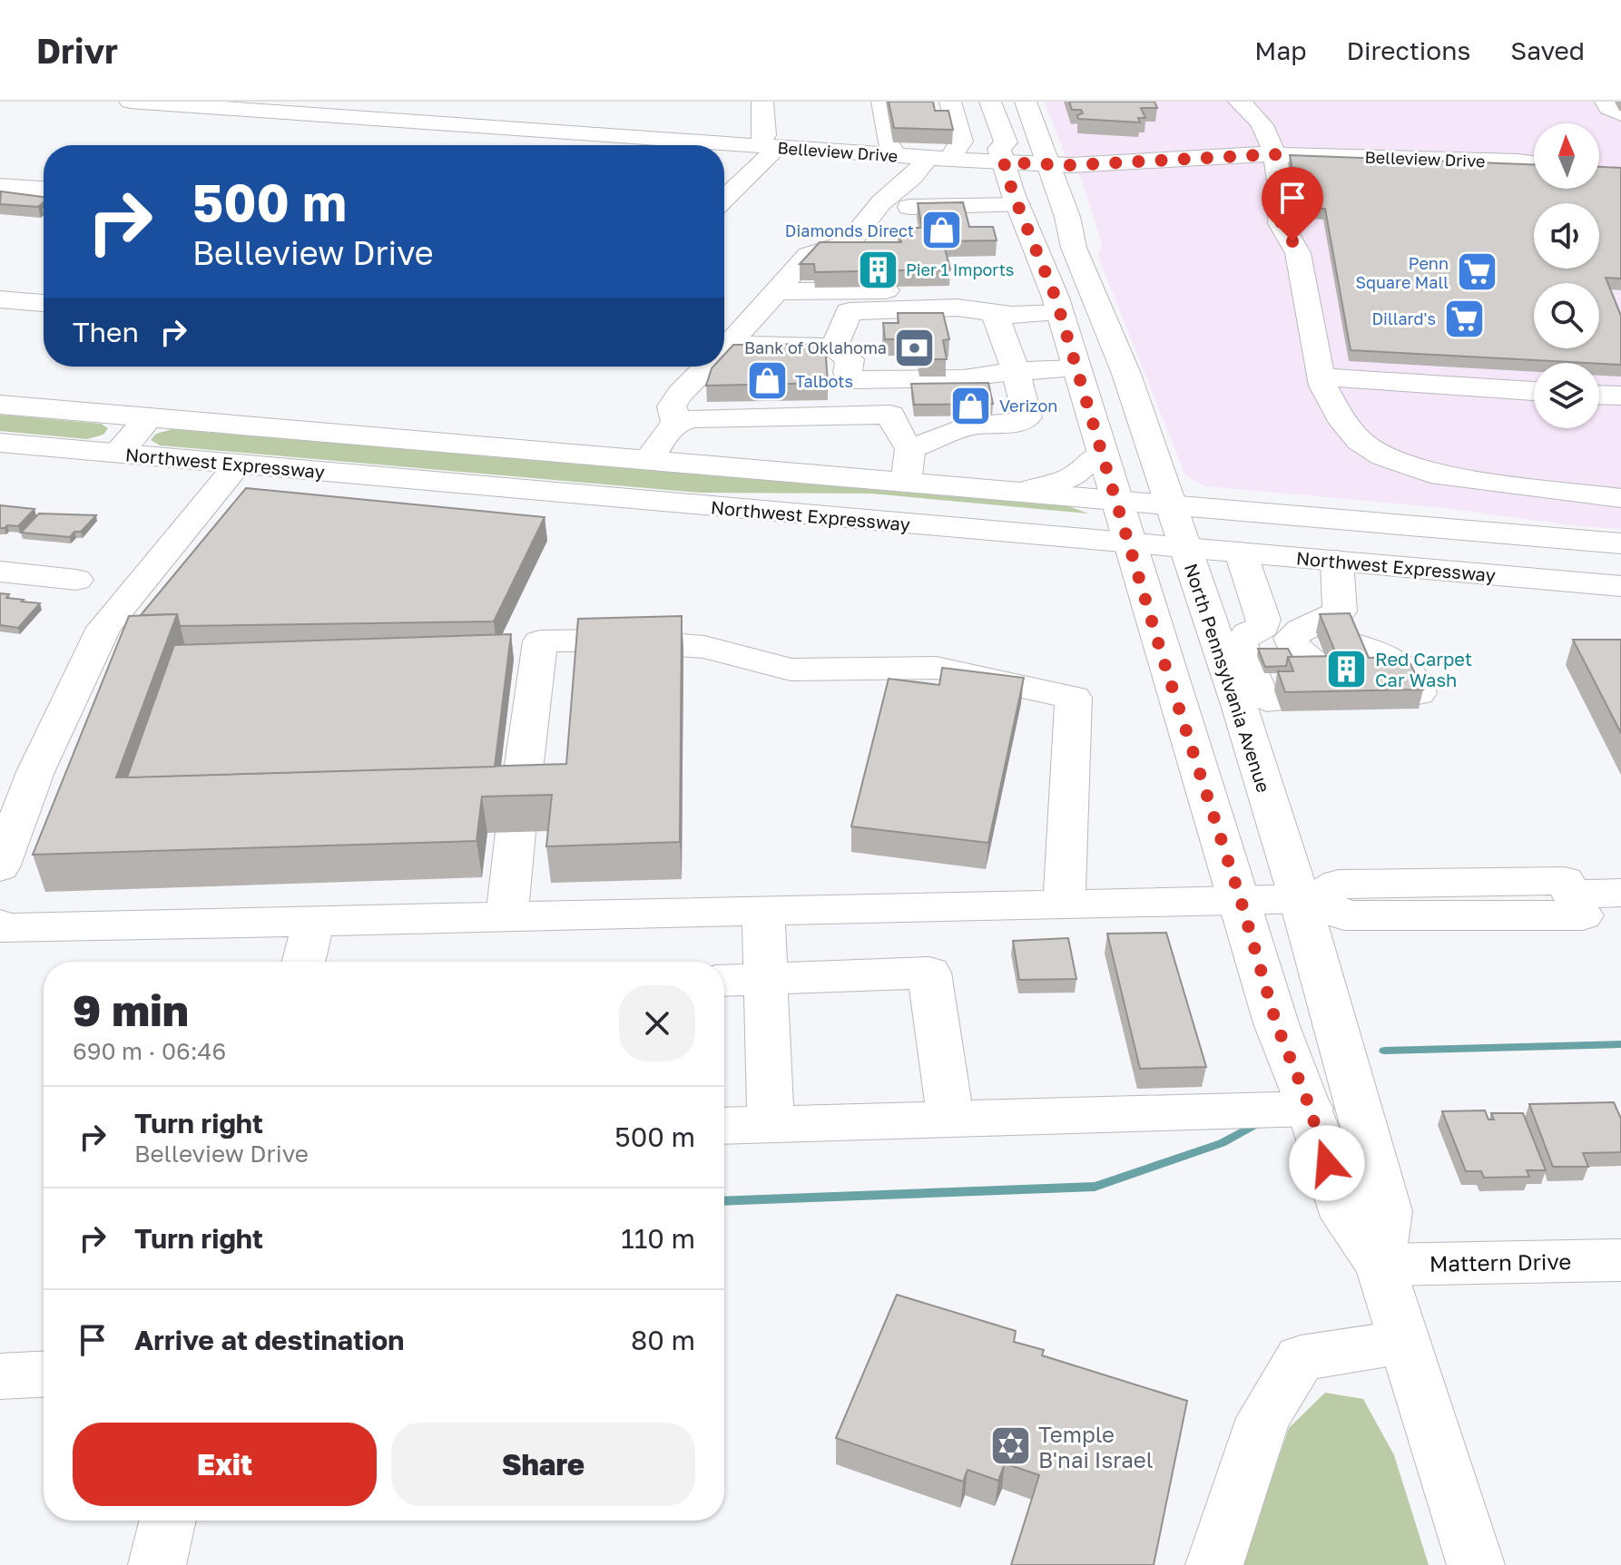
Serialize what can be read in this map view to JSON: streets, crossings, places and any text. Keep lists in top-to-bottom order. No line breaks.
{"streets":{"main road":["Belleview Drive","Northwest Expressway","North Pennsylvania Avenue","Mattern Drive"]},"crossings":[["Belleview Drive","North Pennsylvania Avenue"],["Northwest Expressway","North Pennsylvania Avenue"],["North Pennsylvania Avenue","Mattern Drive"]],"places":{"shop":["Diamonds Direct","Talbots","Verizon"],"building":["Pier 1 Imports","Red Carpet Car Wash"],"supermarket":["Penn Square Mall","Dillard's"],"bank":["Bank of Oklahoma"],"synagogue":["Temple B'nai Israel"]},"north":"top","page":{"header":"Drivr","nav":["Map","Directions","Saved"],"turn":["500 m","Belleview Drive"],"then":"Then","heading":["9 min","690 m · 06:46"],"list":[{"name":"Turn right","note":"Belleview Drive","value":"500 m"},{"name":"Turn right","value":"110 m"},{"name":"Arrive at destination","value":"80 m"}],"buttons":["Exit","Share"]}}
